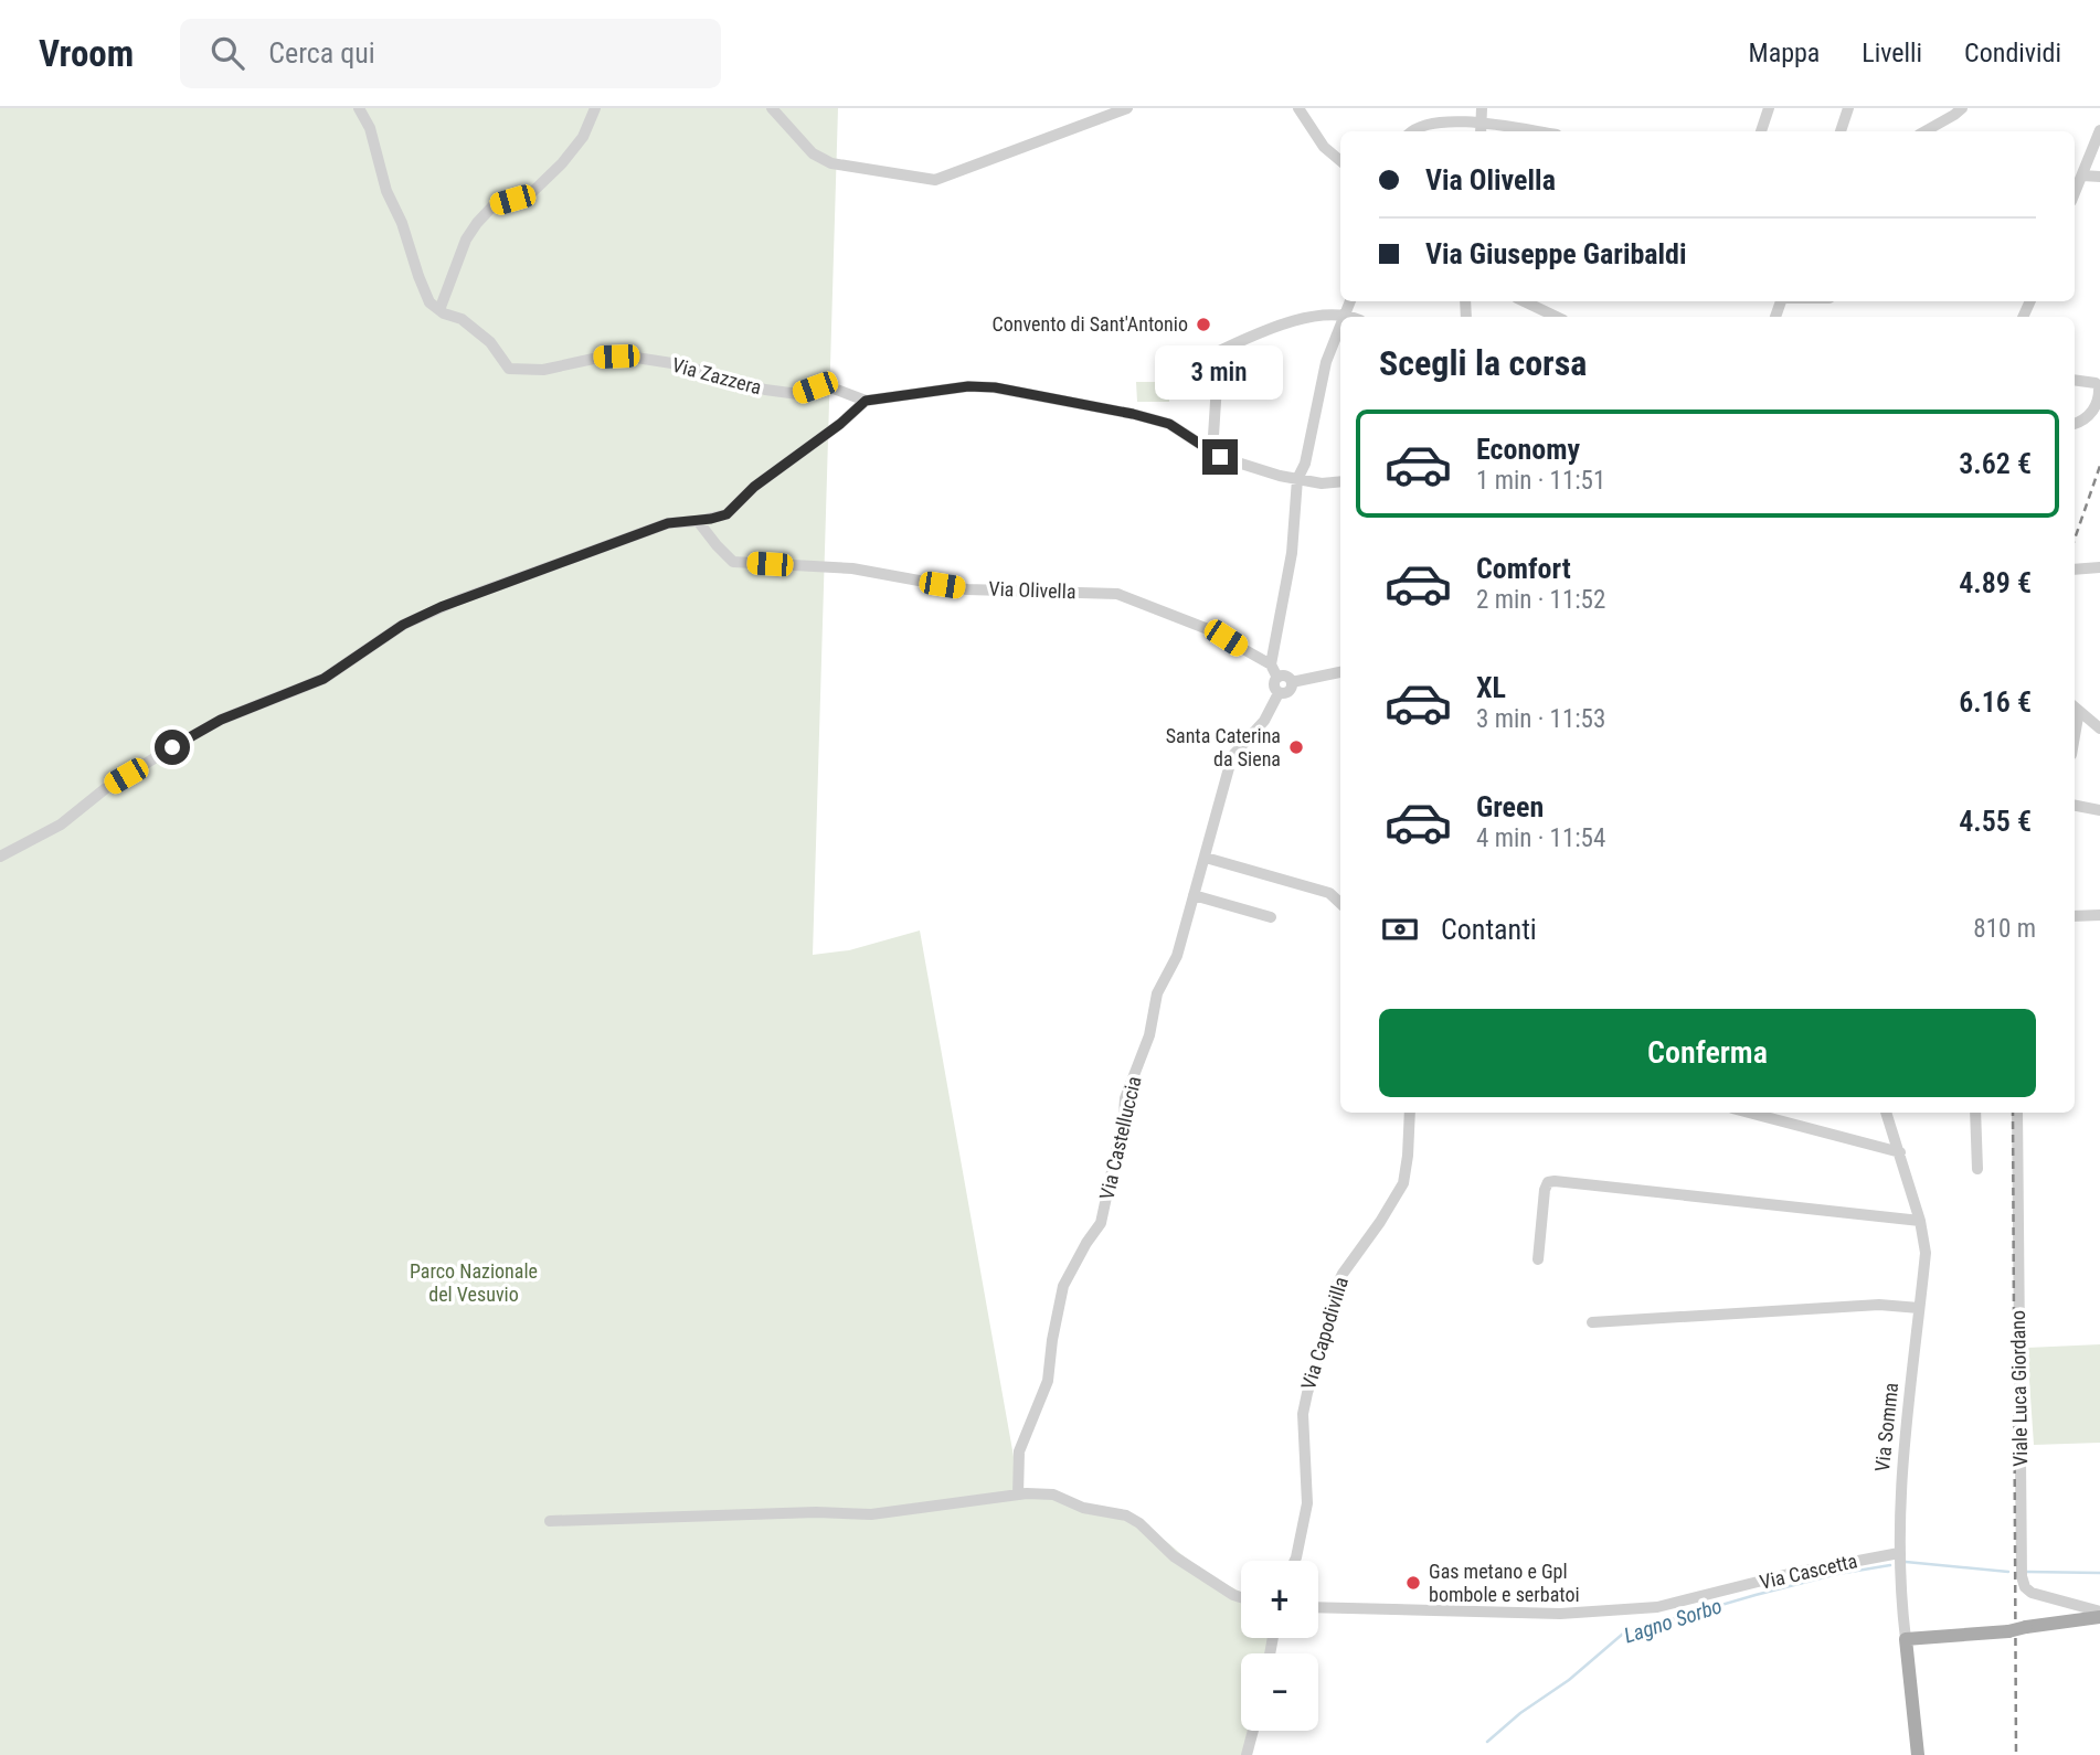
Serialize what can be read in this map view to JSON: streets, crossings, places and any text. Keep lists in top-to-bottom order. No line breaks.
{"streets":{"main road":["Via Somma"],"street":["Via Zazzera","Via Olivella","Via Castelluccia","Via Capodivilla","Viale Luca Giordano","Via Cascetta"]},"crossings":[["Via Somma","Via Cascetta"]],"water":["Lagno Sorbo"],"parks":["Parco Nazionale del Vesuvio"],"places":["Convento di Sant'Antonio","Santa Caterina da Siena","Gas metano e Gpl bombole e serbatoi"],"page":{"header":"Vroom","search":"Cerca qui","nav":["Mappa","Livelli","Condividi"],"banner":["Via Olivella","Via Giuseppe Garibaldi"],"heading":"Scegli la corsa","bubble":"3 min","list":[{"name":"Economy","note":"1 min · 11:51","value":"3.62 €"},{"name":"Comfort","note":"2 min · 11:52","value":"4.89 €"},{"name":"XL","note":"3 min · 11:53","value":"6.16 €"},{"name":"Green","note":"4 min · 11:54","value":"4.55 €"}],"pay":["Contanti","810 m"],"buttons":"Conferma","map_buttons":["+","−"]}}
